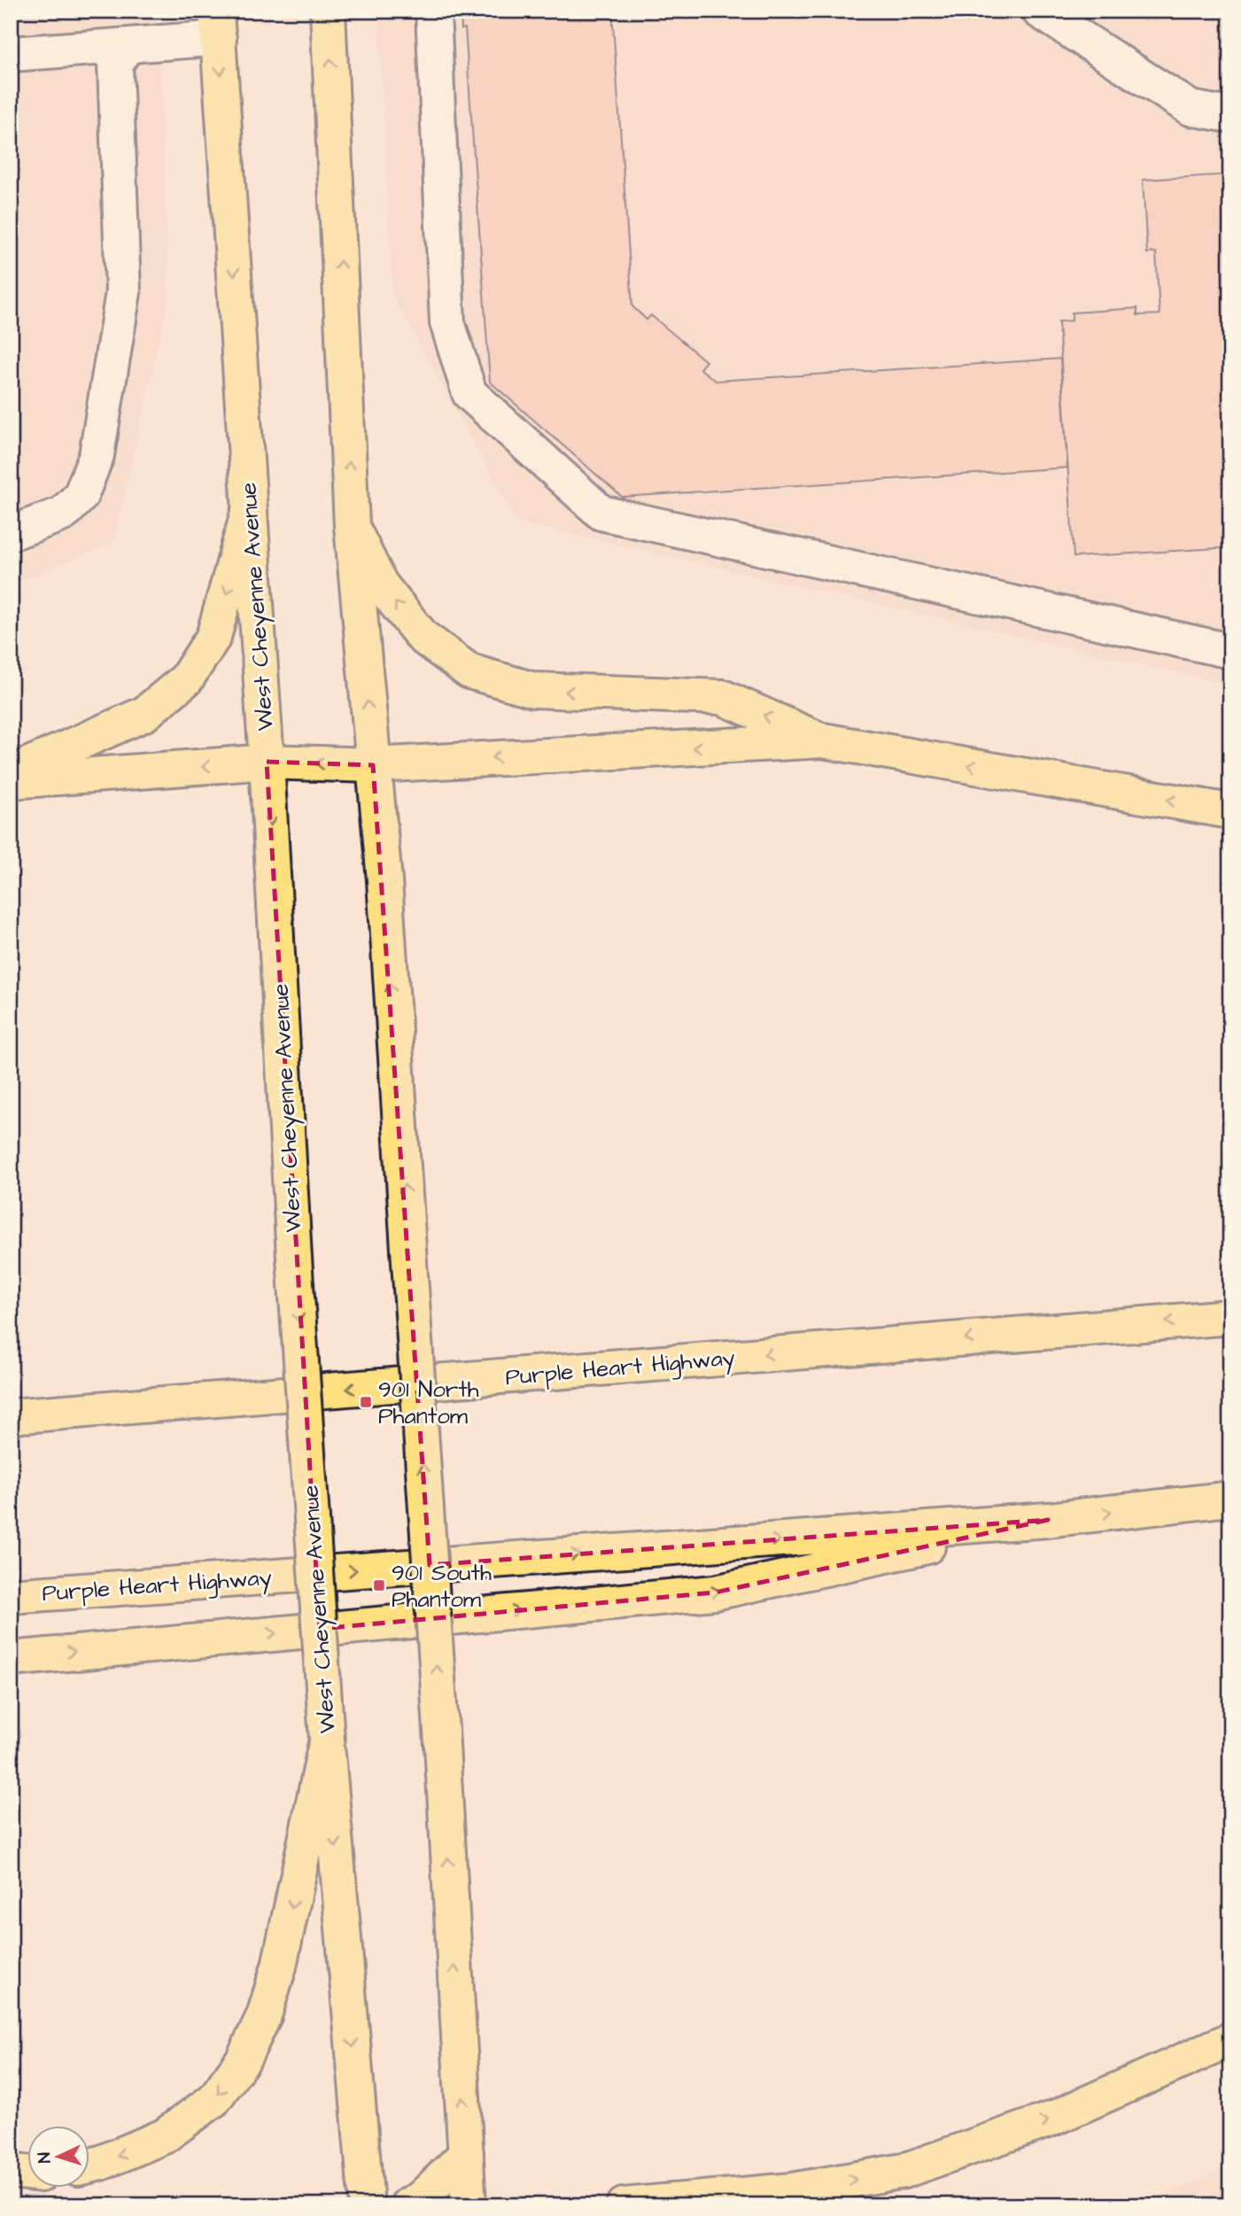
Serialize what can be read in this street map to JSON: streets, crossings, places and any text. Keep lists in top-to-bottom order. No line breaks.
{"streets":{"main road":["West Cheyenne Avenue","Purple Heart Highway"]},"places":{"transit":["901 North Phantom","901 South Phantom"]},"north":"left"}
